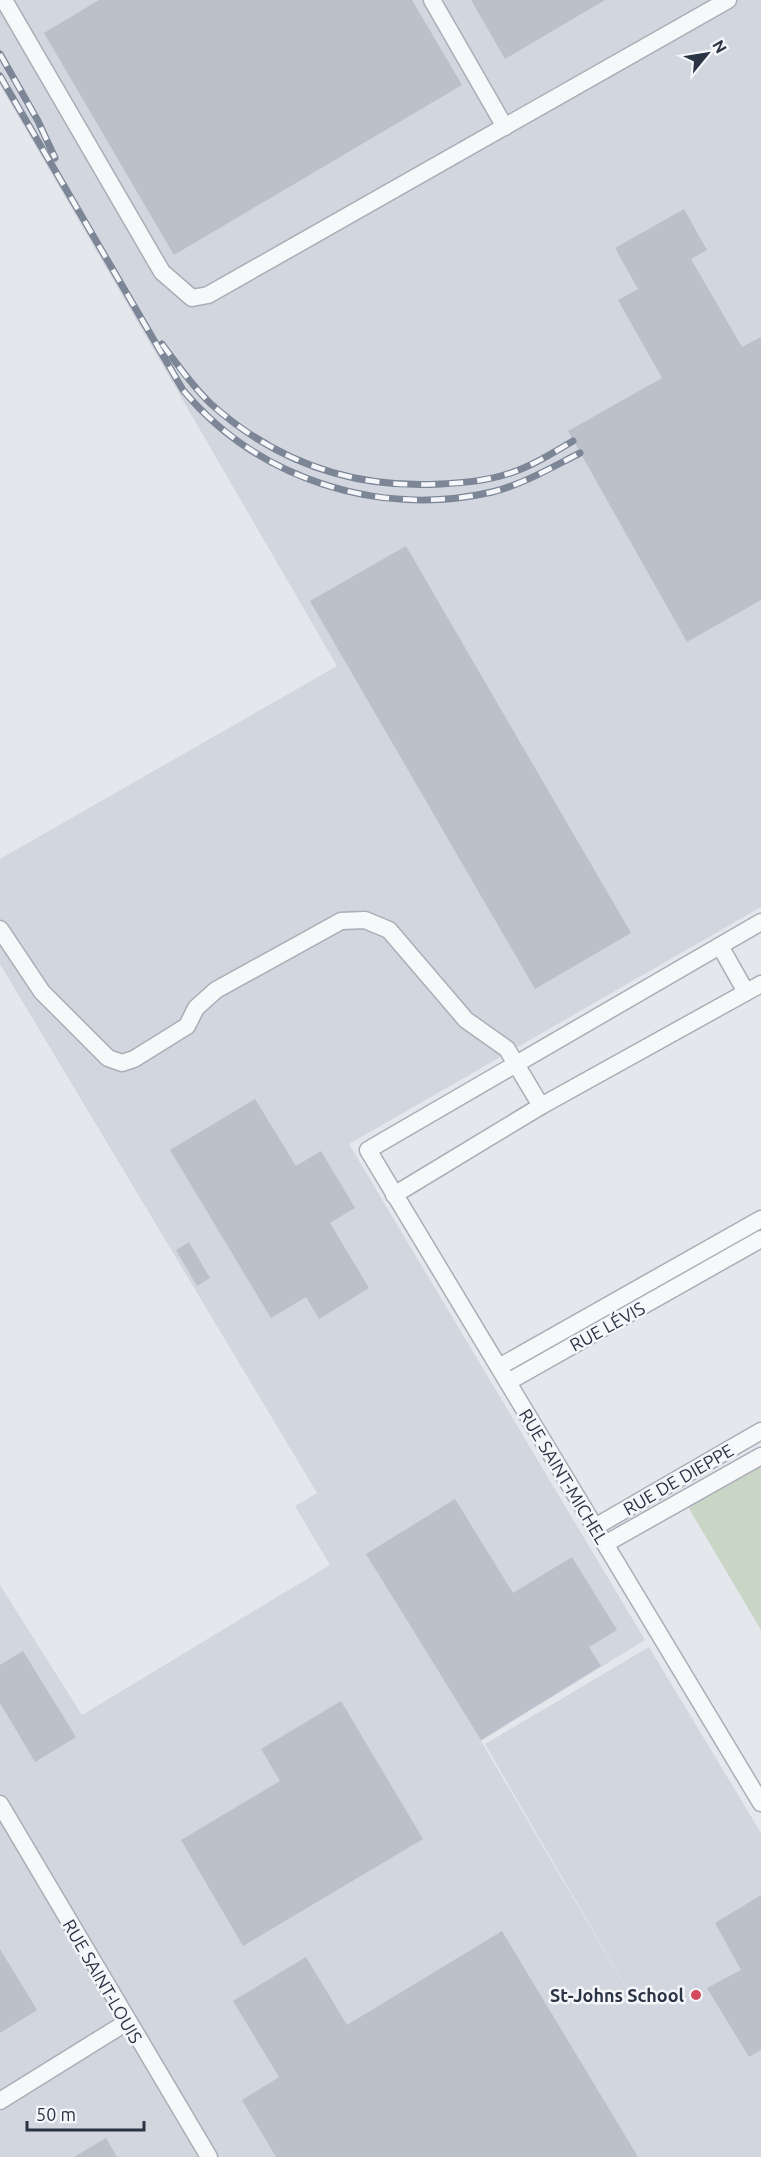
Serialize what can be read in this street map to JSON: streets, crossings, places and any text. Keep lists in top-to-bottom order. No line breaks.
{"streets":{"street":["RUE LÉVIS","RUE SAINT-MICHEL","RUE DE DIEPPE","RUE SAINT-LOUIS"]},"crossings":[["RUE LÉVIS","RUE SAINT-MICHEL"],["RUE SAINT-MICHEL","RUE DE DIEPPE"]],"places":["St-Johns School"],"scale_bar":"50 m","north":"top right"}
